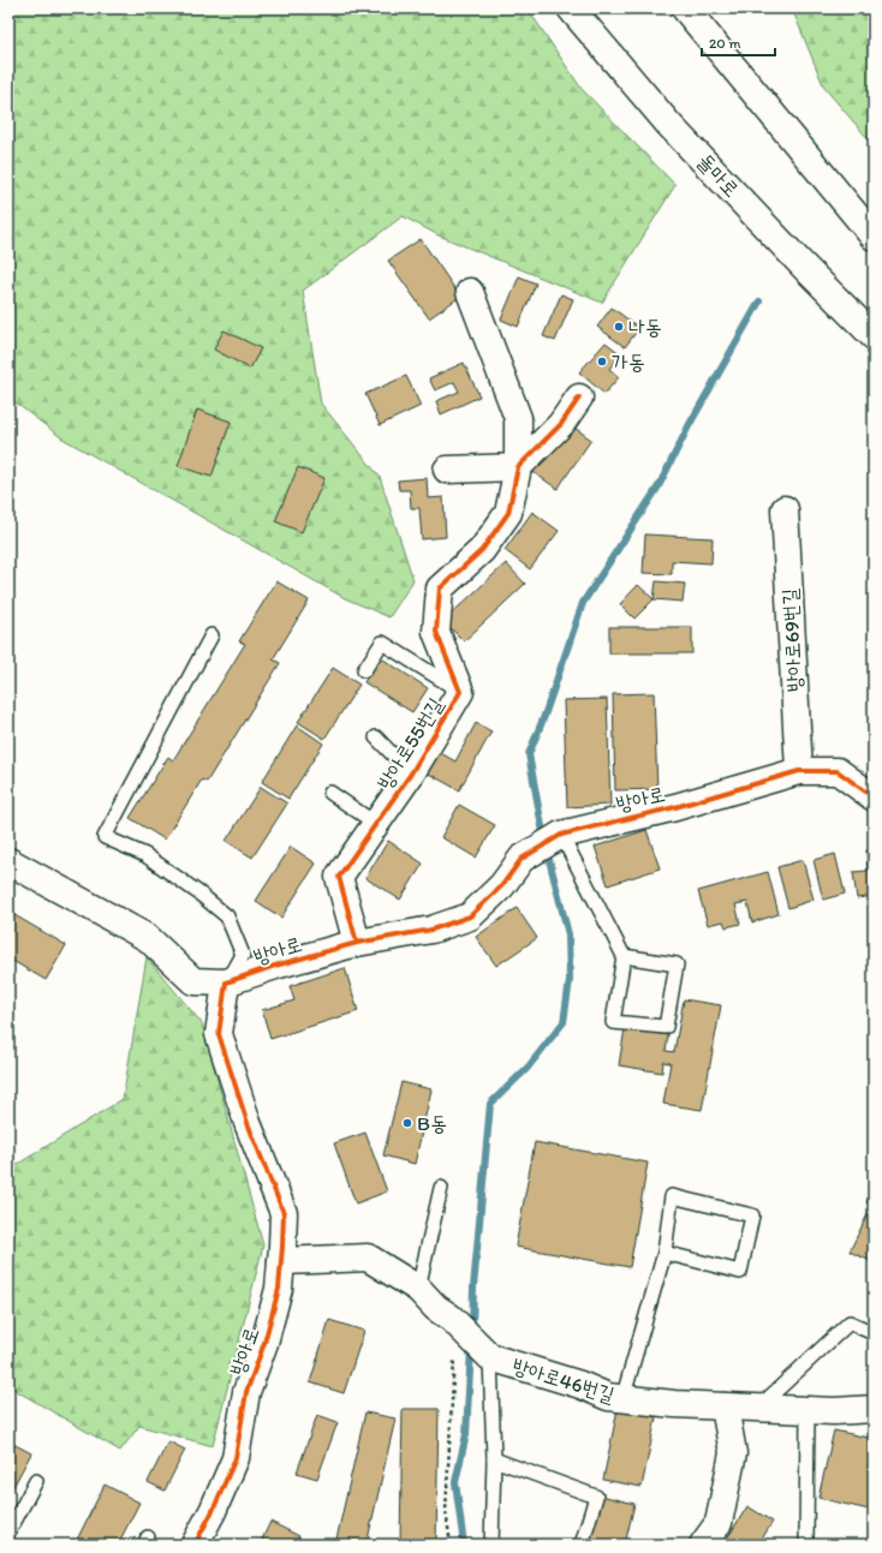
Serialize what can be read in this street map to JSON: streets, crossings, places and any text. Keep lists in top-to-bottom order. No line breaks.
{"streets":{"street":["돌마로","방아로69번길","방아로55번길","방아로","방아로46번길"]},"crossings":[["방아로69번길","방아로"],["방아로55번길","방아로"]],"places":["나동","가동","B동"],"scale_bar":"20 m"}
